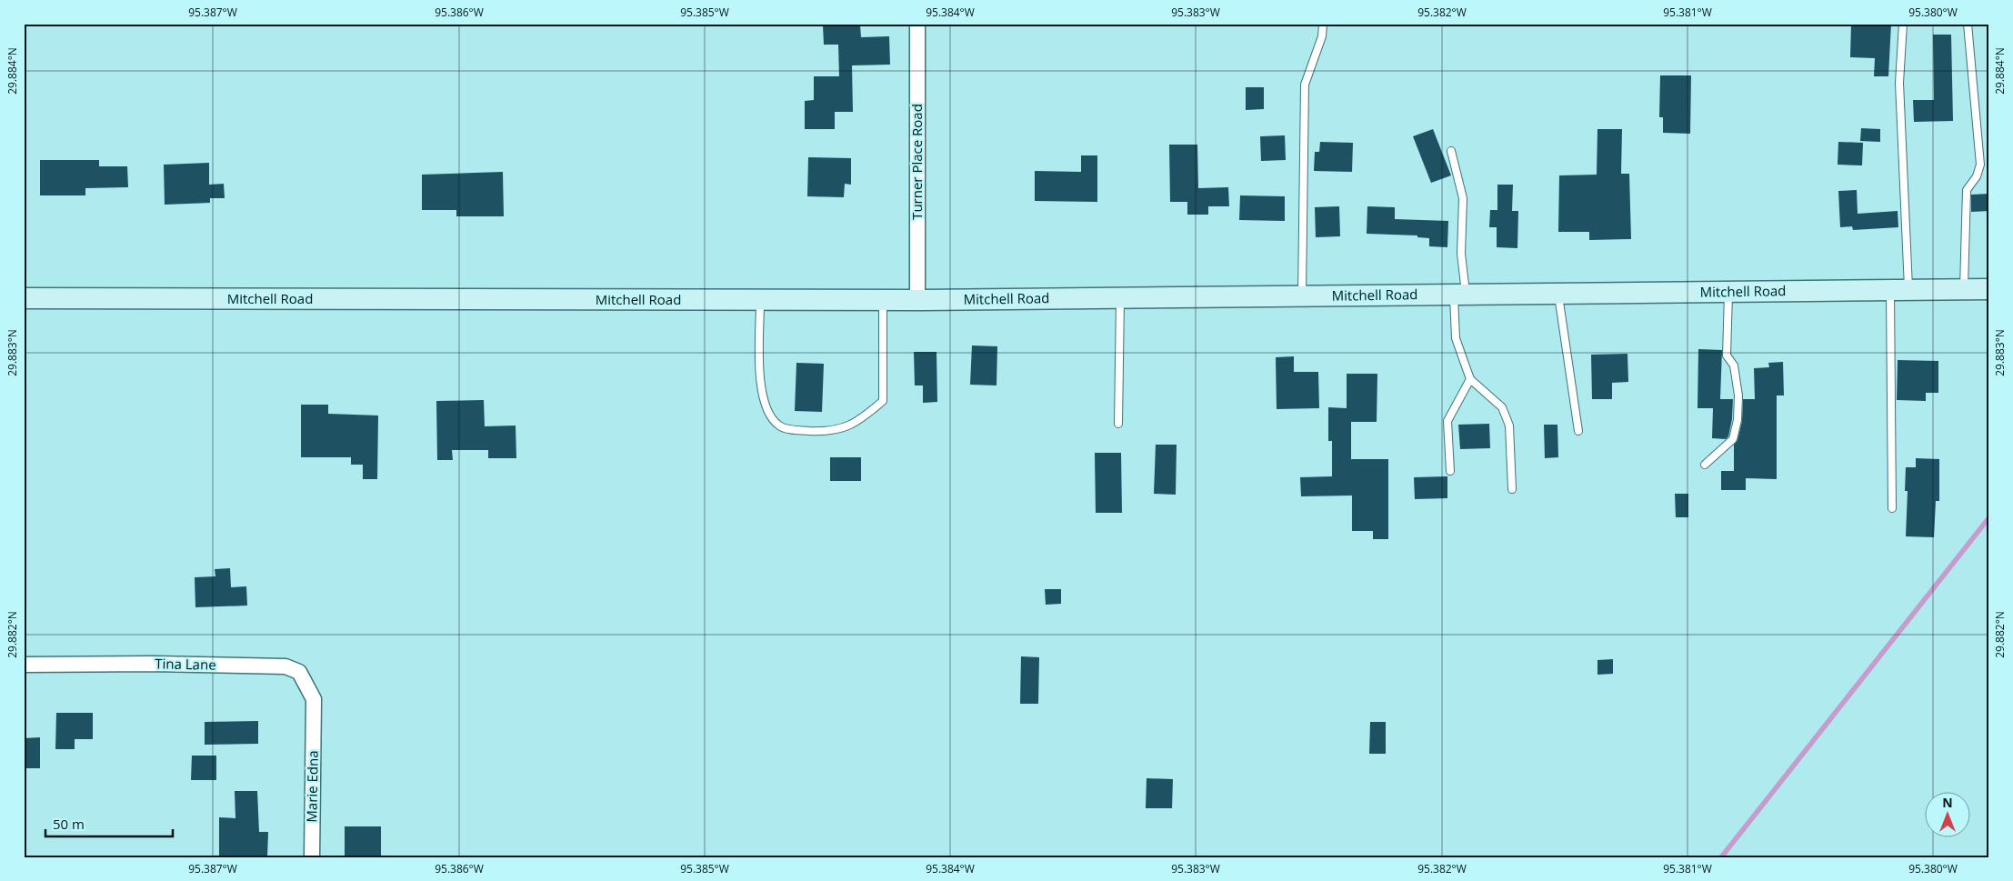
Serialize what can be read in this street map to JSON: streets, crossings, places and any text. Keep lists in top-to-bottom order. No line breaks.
{"streets":{"street":["Turner Place Road","Mitchell Road","Tina Lane","Marie Edna"]},"crossings":[["Turner Place Road","Mitchell Road"],["Tina Lane","Marie Edna"]],"scale_bar":"50 m","north":"top","coordinates":["95.387°W","95.386°W","95.385°W","95.384°W","95.383°W","95.382°W","95.381°W","95.380°W","29.884°N","29.883°N","29.882°N"]}
